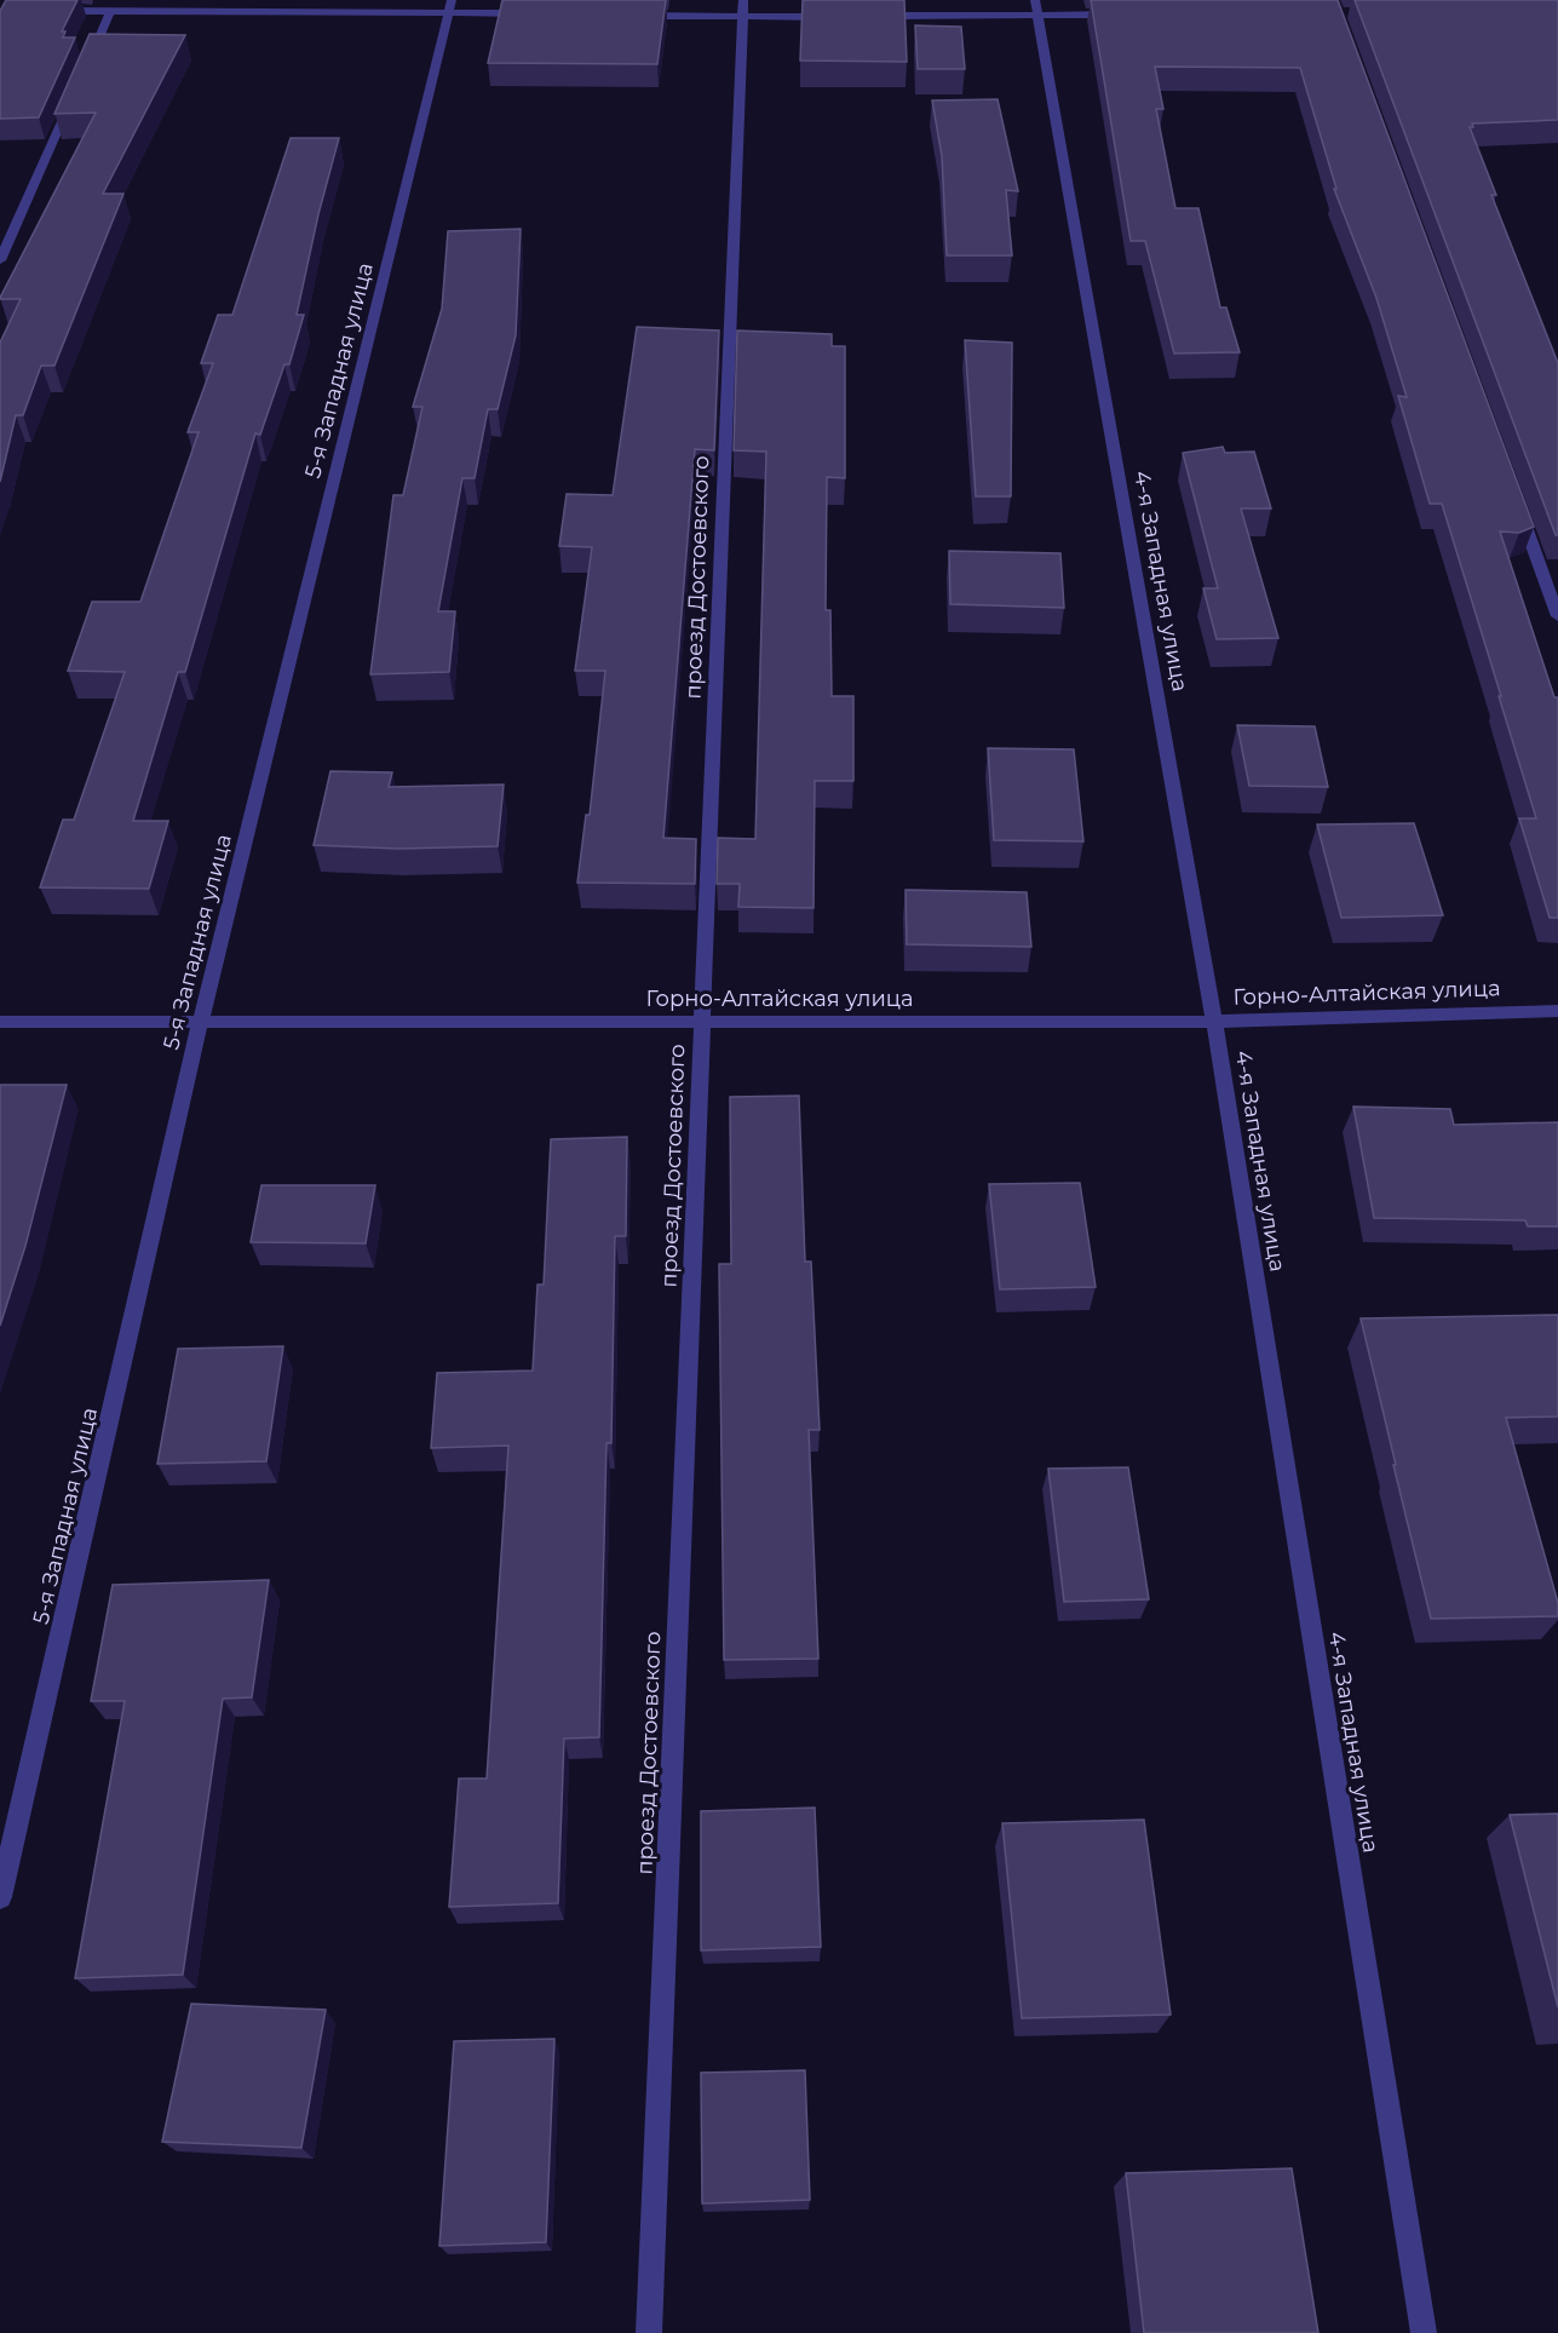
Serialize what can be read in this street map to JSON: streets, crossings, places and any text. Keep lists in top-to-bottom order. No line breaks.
{"streets":{"street":["5-я Западная улица","проезд Достоевского","4-я Западная улица","Горно-Алтайская улица"]},"crossings":[["5-я Западная улица","Горно-Алтайская улица"],["проезд Достоевского","Горно-Алтайская улица"],["4-я Западная улица","Горно-Алтайская улица"]]}
